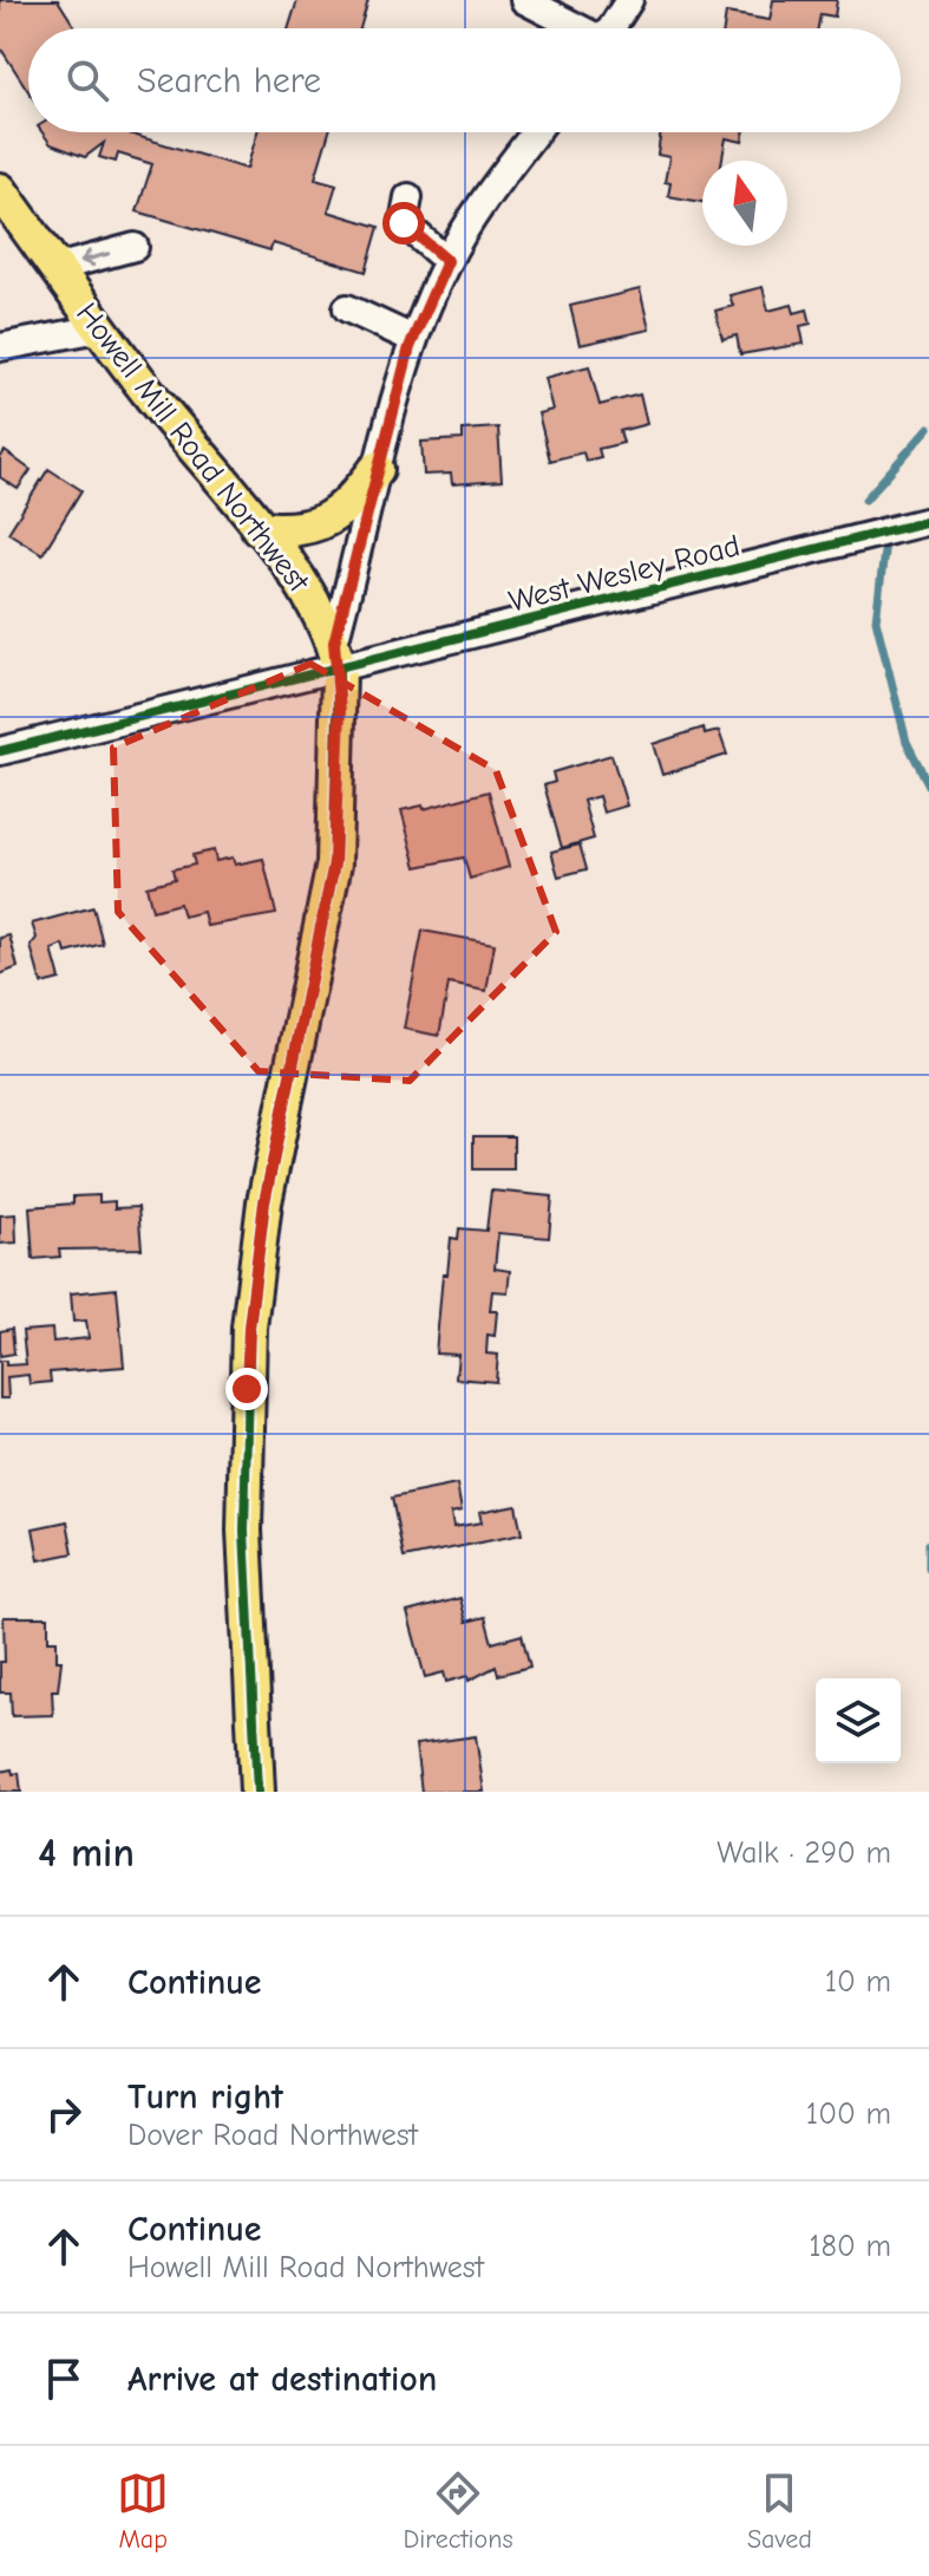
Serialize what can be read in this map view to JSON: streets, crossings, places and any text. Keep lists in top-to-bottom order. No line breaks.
{"streets":{"main road":["Howell Mill Road Northwest"],"street":["West Wesley Road"]},"crossings":[["Howell Mill Road Northwest","West Wesley Road"]],"north":"top","page":{"search":"Search here","heading":["4 min","Walk · 290 m"],"list":[["Continue","10 m"],["Turn right","Dover Road Northwest","100 m"],["Continue","Howell Mill Road Northwest","180 m"],"Arrive at destination"],"nav":["Map","Directions","Saved"]}}
